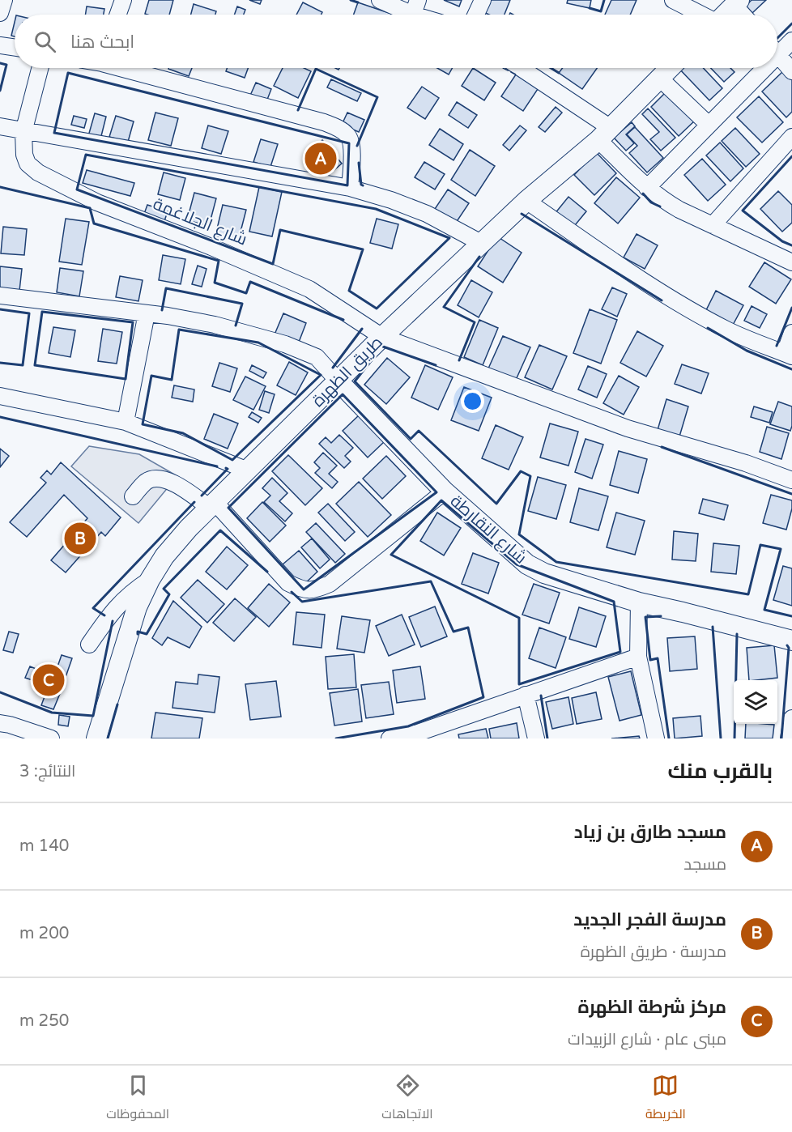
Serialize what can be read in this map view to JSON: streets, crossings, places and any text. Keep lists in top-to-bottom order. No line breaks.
{"streets":{"main road":["طريق الظهرة","شارع النقارطة"],"street":["شارع الجلاغمة"]},"crossings":[["شارع الجلاغمة","طريق الظهرة"],["طريق الظهرة","شارع النقارطة"]],"page":{"search":"ابحث هنا","pins":["A","B","C"],"heading":["بالقرب منك","النتائج: 3"],"list":[{"mark":"A","name":"مسجد طارق بن زياد","note":"مسجد","value":"140 m"},{"mark":"B","name":"مدرسة الفجر الجديد","note":"مدرسة · طريق الظهرة","value":"200 m"},{"mark":"C","name":"مركز شرطة الظهرة","note":"مبنى عام · شارع الزبيدات","value":"250 m"}],"nav":["الخريطة","الاتجاهات","المحفوظات"]}}
